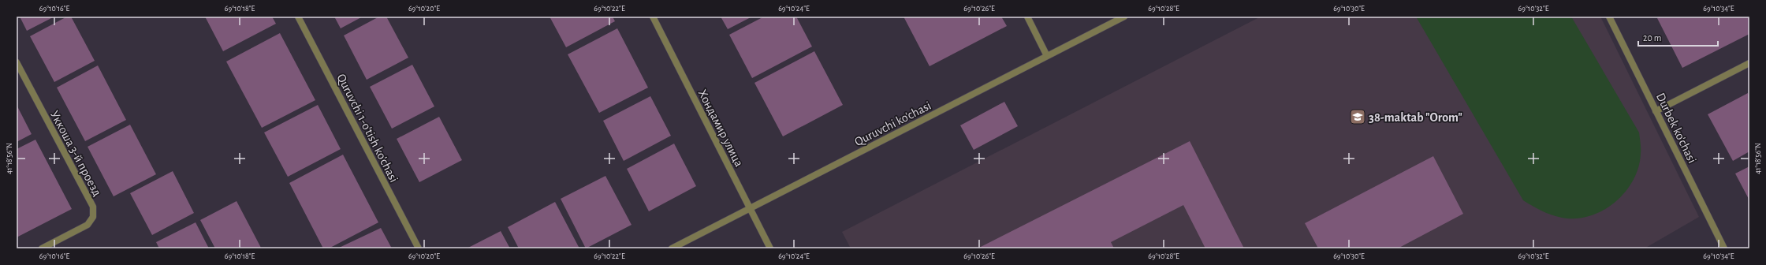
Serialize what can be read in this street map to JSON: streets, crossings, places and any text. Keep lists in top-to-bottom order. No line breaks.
{"streets":{"street":["Quruvchi ko'chasi","Quruvchi 1-o'tish ko'chasi","Хондамир улица","Durbek ko'chasi","Уккоша 3-й проезд"]},"crossings":[["Quruvchi ko'chasi","Хондамир улица"]],"places":{"school or university":["38-maktab \"Orom\""]},"scale_bar":"20 m","coordinates":["69°10'16\"E","69°10'18\"E","69°10'20\"E","69°10'22\"E","69°10'24\"E","69°10'26\"E","69°10'28\"E","69°10'30\"E","69°10'32\"E","69°10'34\"E","41°18'56\"N"]}
